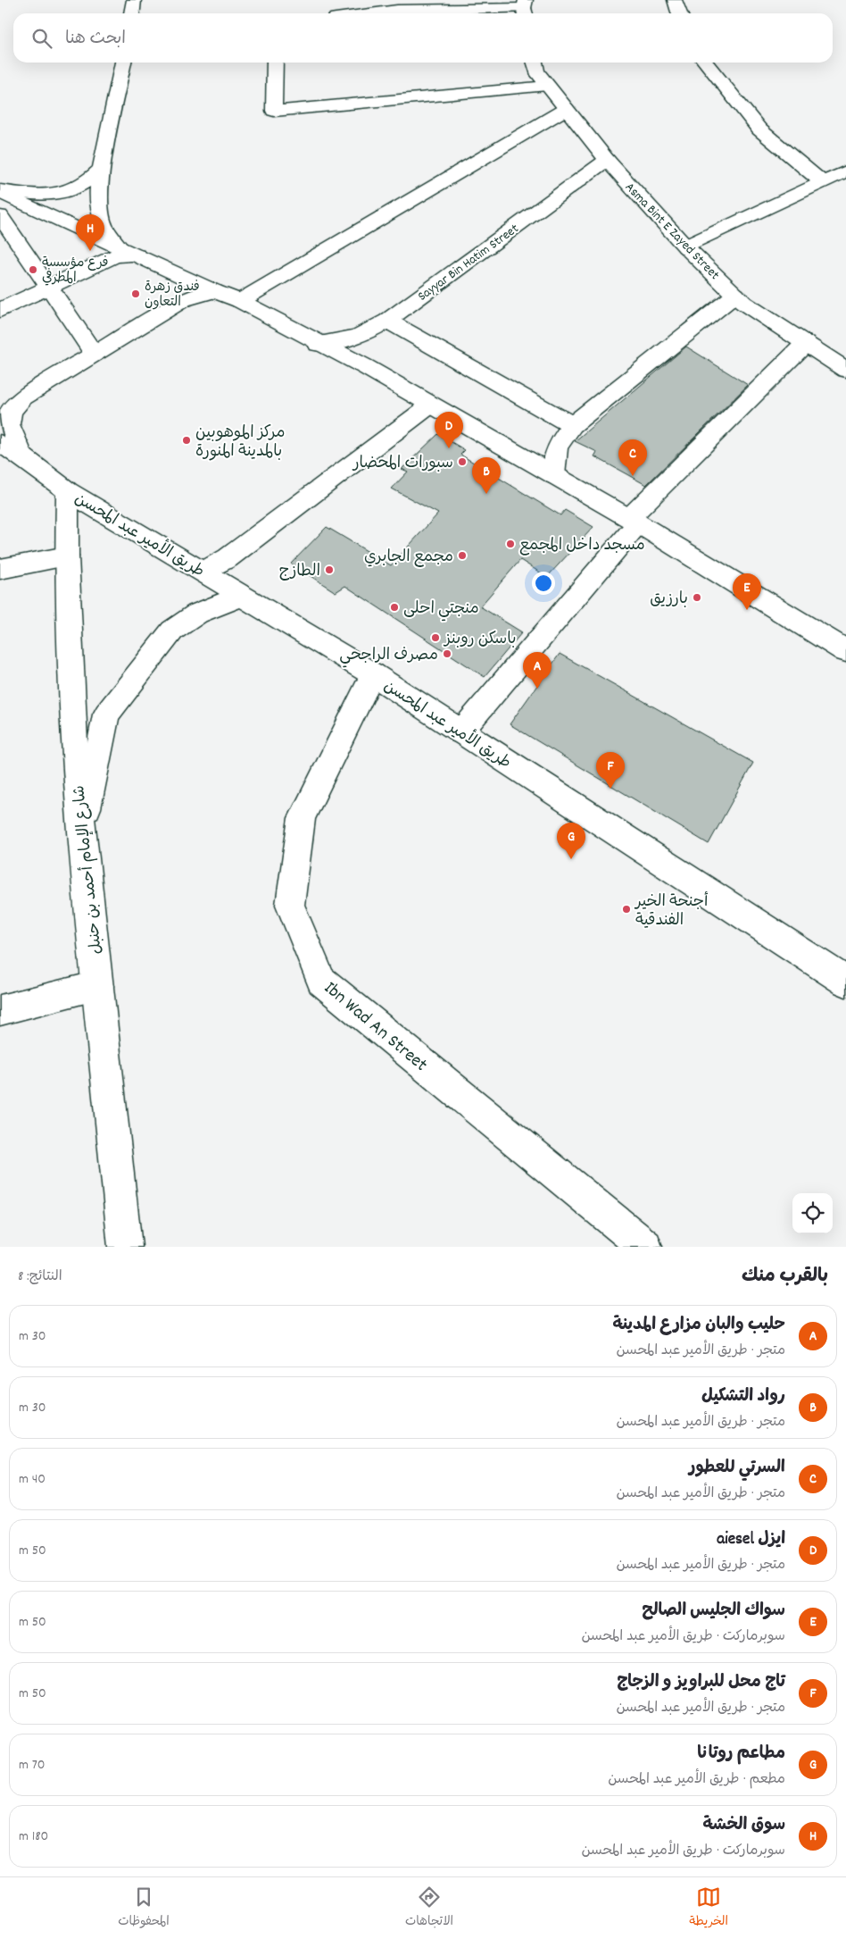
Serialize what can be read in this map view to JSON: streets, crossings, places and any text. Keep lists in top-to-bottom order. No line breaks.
{"streets":{"street":["Asma Bint E Zayed Street","Sayyar Bin Hatim Street","طريق الأمير عبد المحسن","شارع الإمام أحمد بن حنبل","Ibn Wad An Street"]},"crossings":[["Asma Bint E Zayed Street","Sayyar Bin Hatim Street"],["طريق الأمير عبد المحسن","شارع الإمام أحمد بن حنبل"],["طريق الأمير عبد المحسن","Ibn Wad An Street"]],"places":["فرع مؤسسة المطرفي","فندق زهرة التعاون","مركز الموهوبين بالمدينة المنورة","سبورات المحضار","مسجد داخل المجمع","مجمع الجابري","الطازج","بارزيق","منجتي احلى","باسكن روبنز","مصرف الراجحي","أجنحة الخير الفندقية"],"page":{"search":"ابحث هنا","pins":["H","D","C","B","E","A","F","G"],"heading":["بالقرب منك","النتائج: 8"],"list":[{"mark":"A","name":"حليب والبان مزارع المدينة","note":"متجر · طريق الأمير عبد المحسن","value":"30 m"},{"mark":"B","name":"رواد التشكيل","note":"متجر · طريق الأمير عبد المحسن","value":"30 m"},{"mark":"C","name":"السرتي للعطور","note":"متجر · طريق الأمير عبد المحسن","value":"40 m"},{"mark":"D","name":"ايزل aiesel","note":"متجر · طريق الأمير عبد المحسن","value":"50 m"},{"mark":"E","name":"سواك الجليس الصالح","note":"سوبرماركت · طريق الأمير عبد المحسن","value":"50 m"},{"mark":"F","name":"تاج محل للبراويز و الزجاج","note":"متجر · طريق الأمير عبد المحسن","value":"50 m"},{"mark":"G","name":"مطاعم روتانا","note":"مطعم · طريق الأمير عبد المحسن","value":"70 m"},{"mark":"H","name":"سوق الخشة","note":"سوبرماركت · طريق الأمير عبد المحسن","value":"180 m"}],"nav":["الخريطة","الاتجاهات","المحفوظات"]}}
